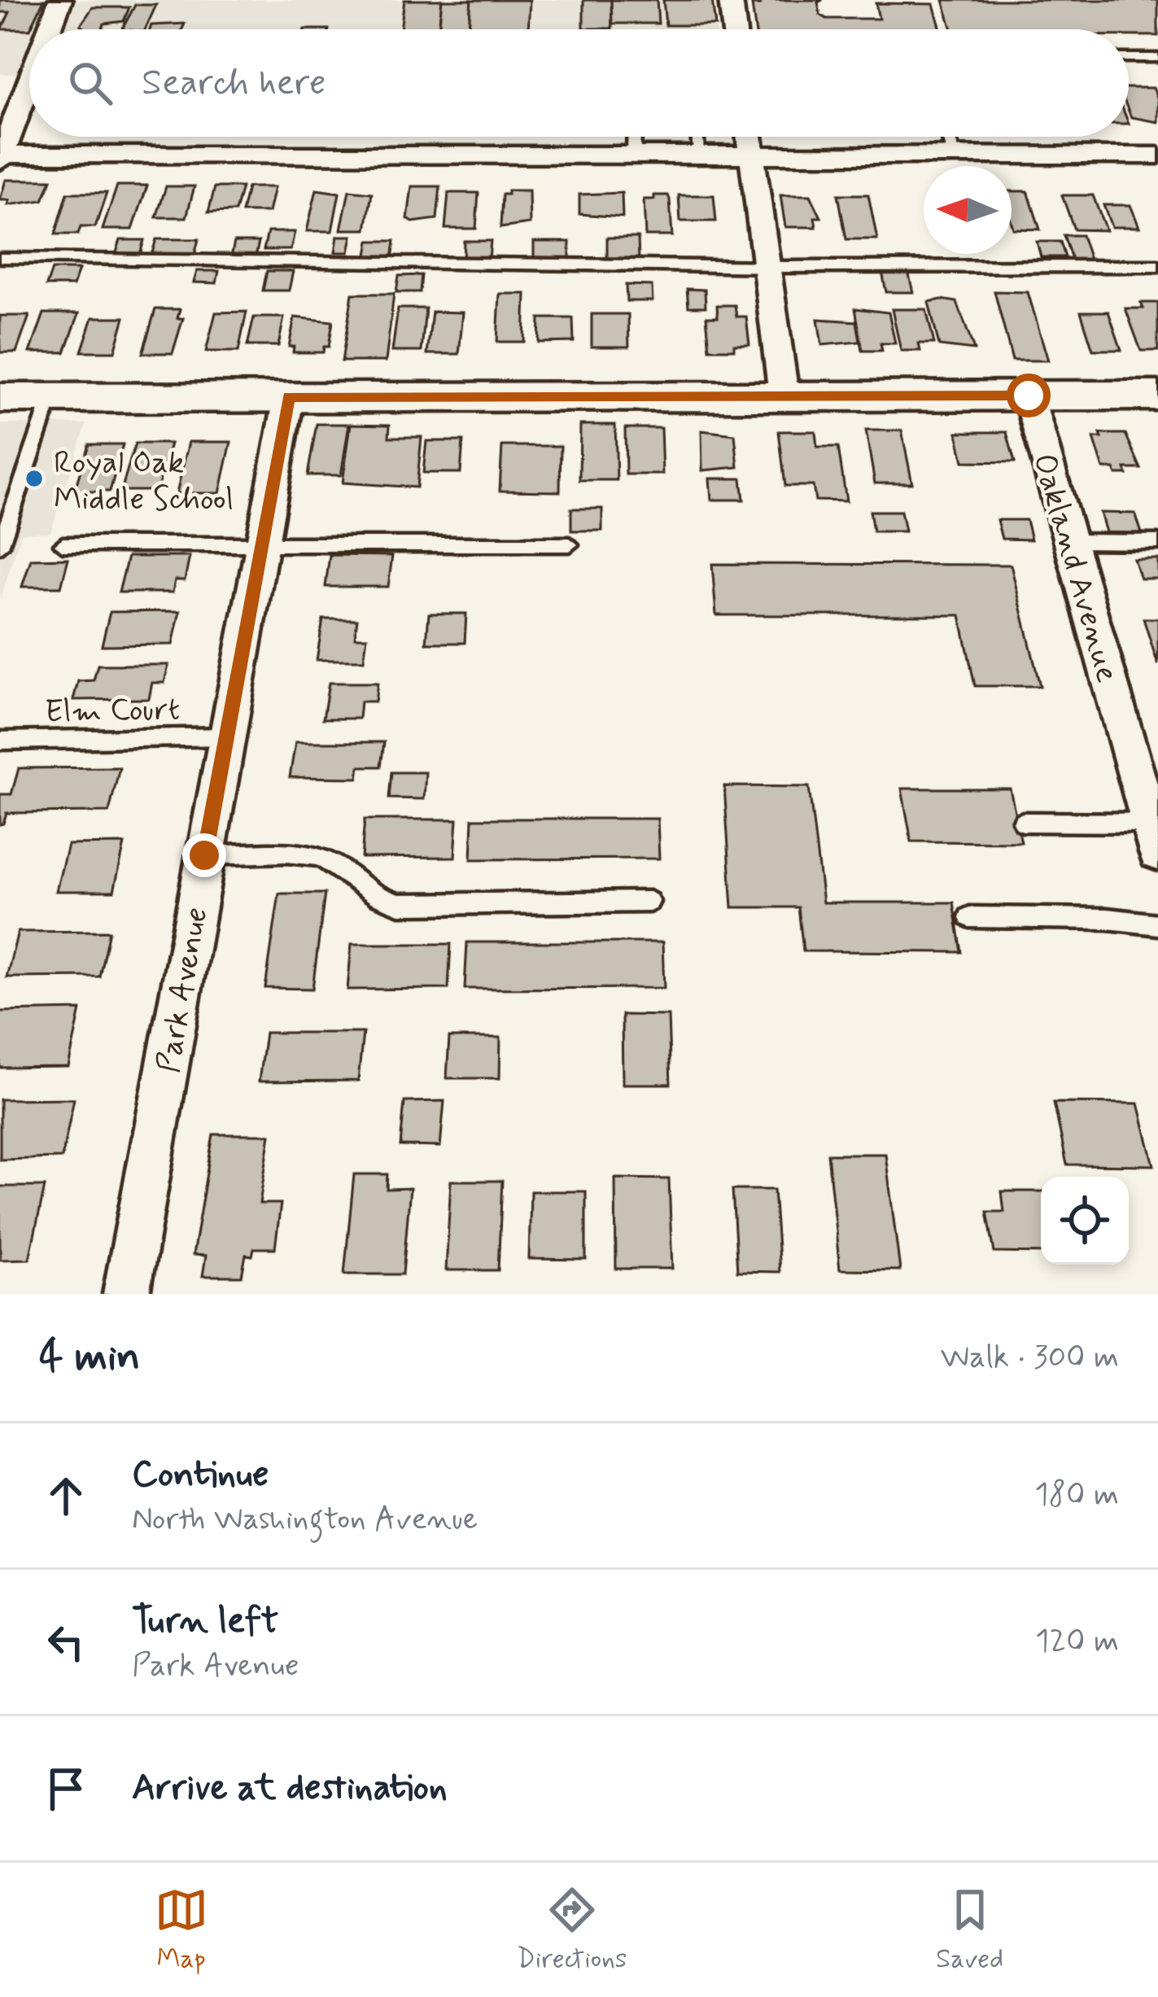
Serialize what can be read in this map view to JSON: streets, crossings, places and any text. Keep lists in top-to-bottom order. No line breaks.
{"streets":{"street":["Oakland Avenue","Park Avenue"],"lane":["Elm Court"]},"crossings":[["Elm Court","Park Avenue"]],"places":["Royal Oak Middle School"],"north":"left","page":{"search":"Search here","heading":["4 min","Walk · 300 m"],"list":[["Continue","North Washington Avenue","180 m"],["Turn left","Park Avenue","120 m"],"Arrive at destination"],"nav":["Map","Directions","Saved"]}}
